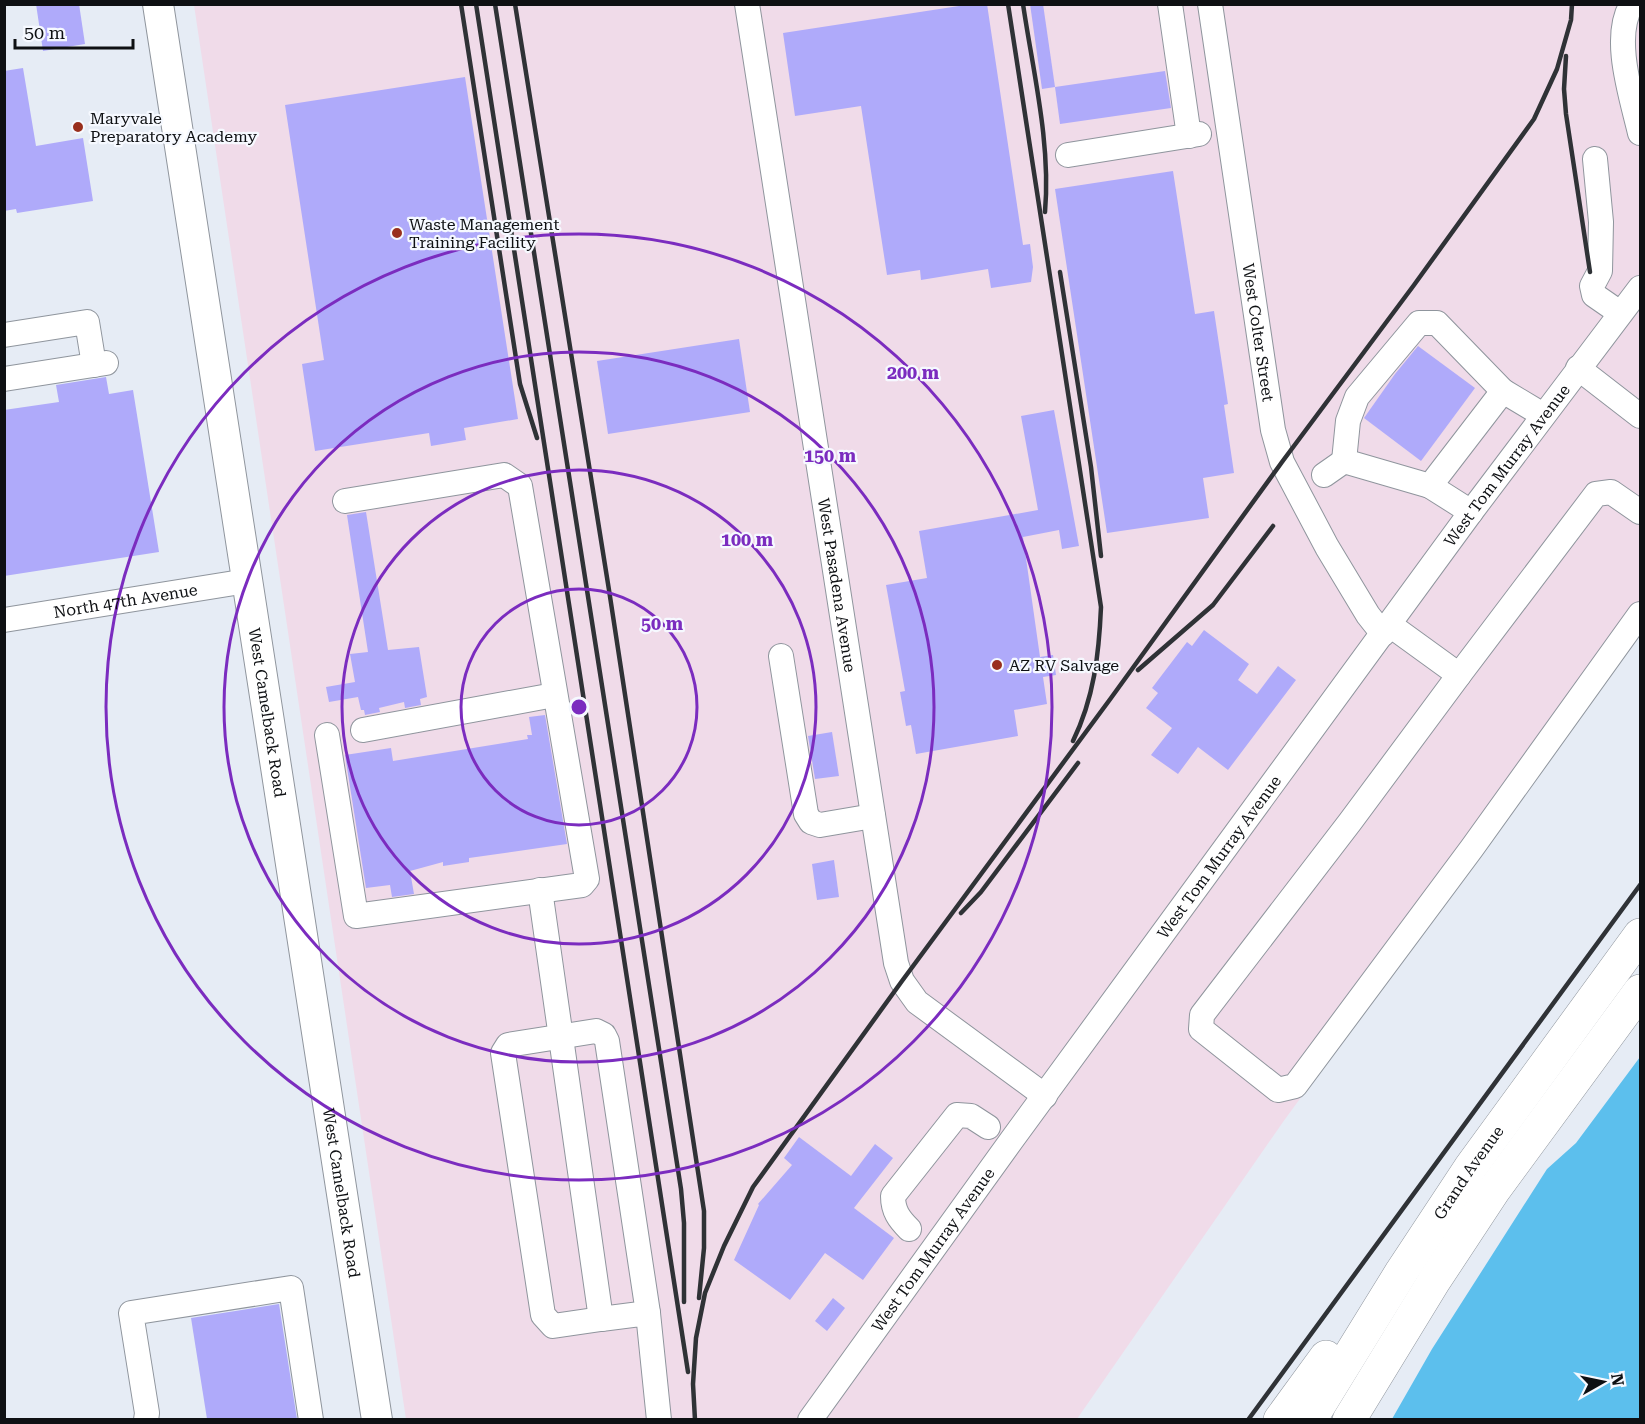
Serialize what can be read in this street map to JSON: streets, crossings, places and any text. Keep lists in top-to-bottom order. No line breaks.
{"streets":{"highway":["Grand Avenue"],"main road":["West Camelback Road"],"street":["West Colter Street","West Tom Murray Avenue","West Pasadena Avenue","North 47th Avenue"]},"crossings":[["West Colter Street","West Tom Murray Avenue"],["West Tom Murray Avenue","West Pasadena Avenue"],["North 47th Avenue","West Camelback Road"]],"places":["Maryvale Preparatory Academy","Waste Management Training Facility","AZ RV Salvage"],"scale_bar":"50 m","north":"right","rings":["200 m","150 m","100 m","50 m"]}
